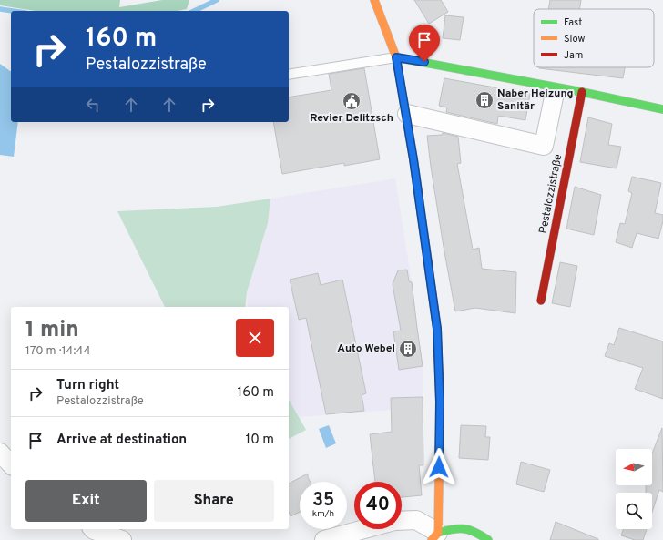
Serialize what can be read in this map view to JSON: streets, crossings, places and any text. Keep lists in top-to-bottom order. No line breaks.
{"streets":{"street":["Pestalozzistraße"]},"places":{"building":["Naber Heizung Sanitär","Auto Webel"],"public building":["Revier Delitzsch"]},"legend":["Fast","Slow","Jam"],"north":"left","page":{"turn":["160 m","Pestalozzistraße"],"heading":["1 min","170 m · 14:44"],"list":[{"name":"Turn right","note":"Pestalozzistraße","value":"160 m"},{"name":"Arrive at destination","value":"10 m"}],"buttons":["Exit","Share"],"speed":"35 km/h","limit":"40"}}
